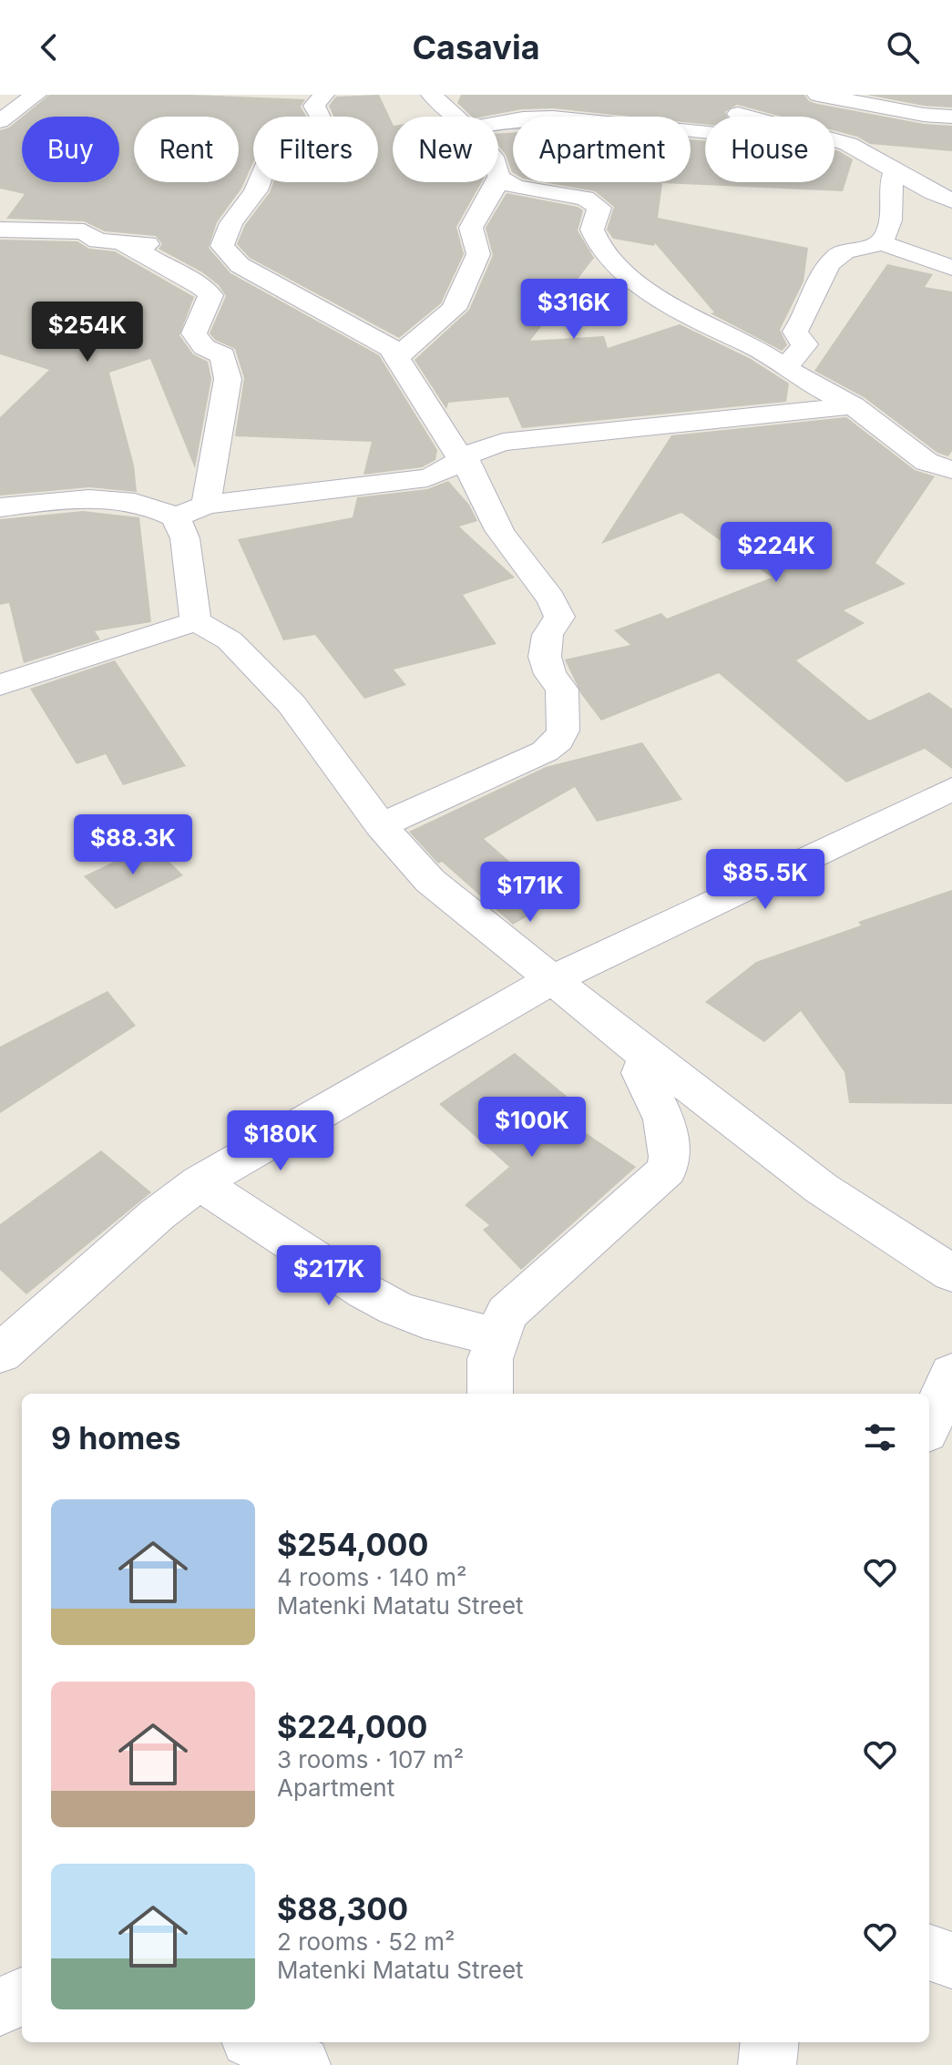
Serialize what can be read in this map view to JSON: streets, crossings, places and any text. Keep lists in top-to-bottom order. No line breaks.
{"page":{"header":"Casavia","chip":["Buy","Rent","Filters","New","Apartment","House"],"price":["$316K","$254K","$224K","$88.3K","$85.5K","$171K","$100K","$180K","$217K"],"heading":"9 homes","list":[{"name":"$254,000","note":"4 rooms · 140 m² · Matenki Matatu Street"},{"name":"$224,000","note":"3 rooms · 107 m² · Apartment"},{"name":"$88,300","note":"2 rooms · 52 m² · Matenki Matatu Street"}]}}
